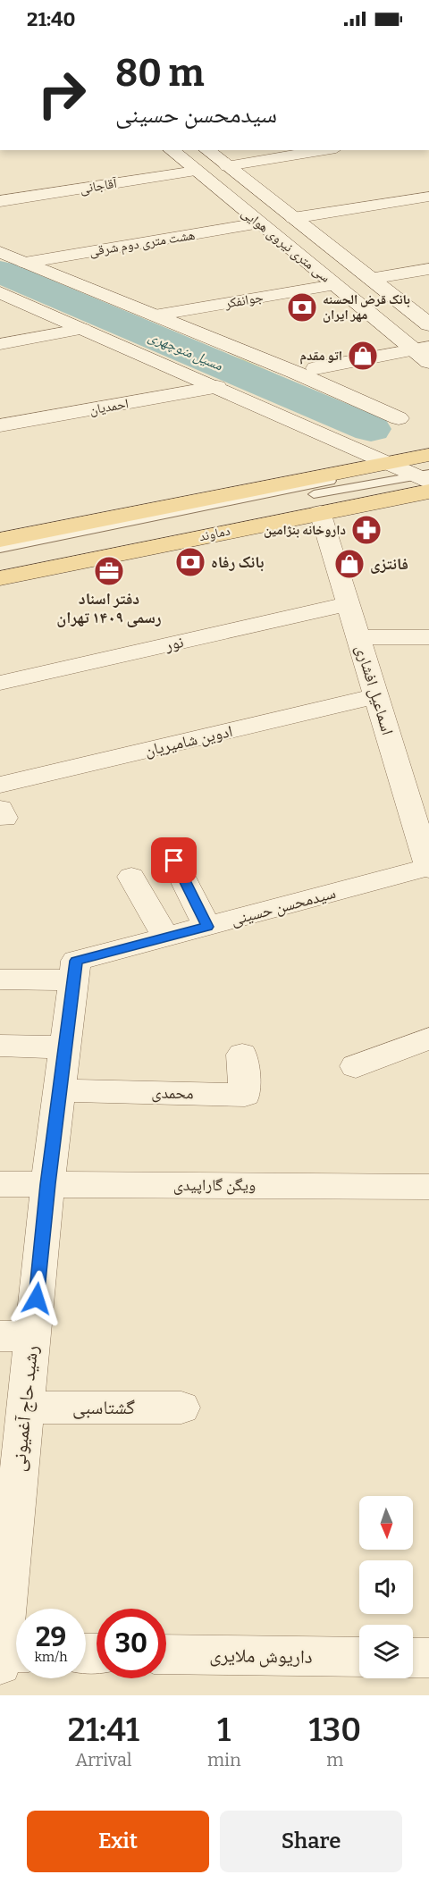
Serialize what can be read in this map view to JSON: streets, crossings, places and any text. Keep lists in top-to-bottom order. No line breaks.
{"streets":{"main road":["سی متری نیروی هوایی","دماوند"],"street":["آقاجانی","هشت متری دوم شرقی","جوانفکر","احمدیان","نور","اسماعیل افشاری","ادوین شامیریان","سیدمحسن حسینی","محمدی","ویگن گاراپیدی","گشتاسبی","رشید حاج آغمیونی","داریوش ملایری"]},"crossings":[["آقاجانی","سی متری نیروی هوایی"],["هشت متری دوم شرقی","سی متری نیروی هوایی"],["سی متری نیروی هوایی","جوانفکر"],["دماوند","اسماعیل افشاری"],["نور","اسماعیل افشاری"],["اسماعیل افشاری","ادوین شامیریان"],["اسماعیل افشاری","سیدمحسن حسینی"],["سیدمحسن حسینی","رشید حاج آغمیونی"],["محمدی","رشید حاج آغمیونی"],["ویگن گاراپیدی","رشید حاج آغمیونی"],["گشتاسبی","رشید حاج آغمیونی"]],"water":["مسیل منوچهری"],"places":{"bank":["بانک قرض الحسنه مهر ایران","بانک رفاه"],"shop":["اتو مقدم","فانتزی"],"pharmacy":["داروخانه بنژامین"],"office":["دفتر اسناد رسمی ۱۴۰۹ تهران"]},"north":"bottom","page":{"status":"21:40","turn":["80 m","سیدمحسن حسینی"],"speed":"29 km/h","limit":"30","eta":["21:41","Arrival","1","min","130","m"],"buttons":["Exit","Share"]}}
